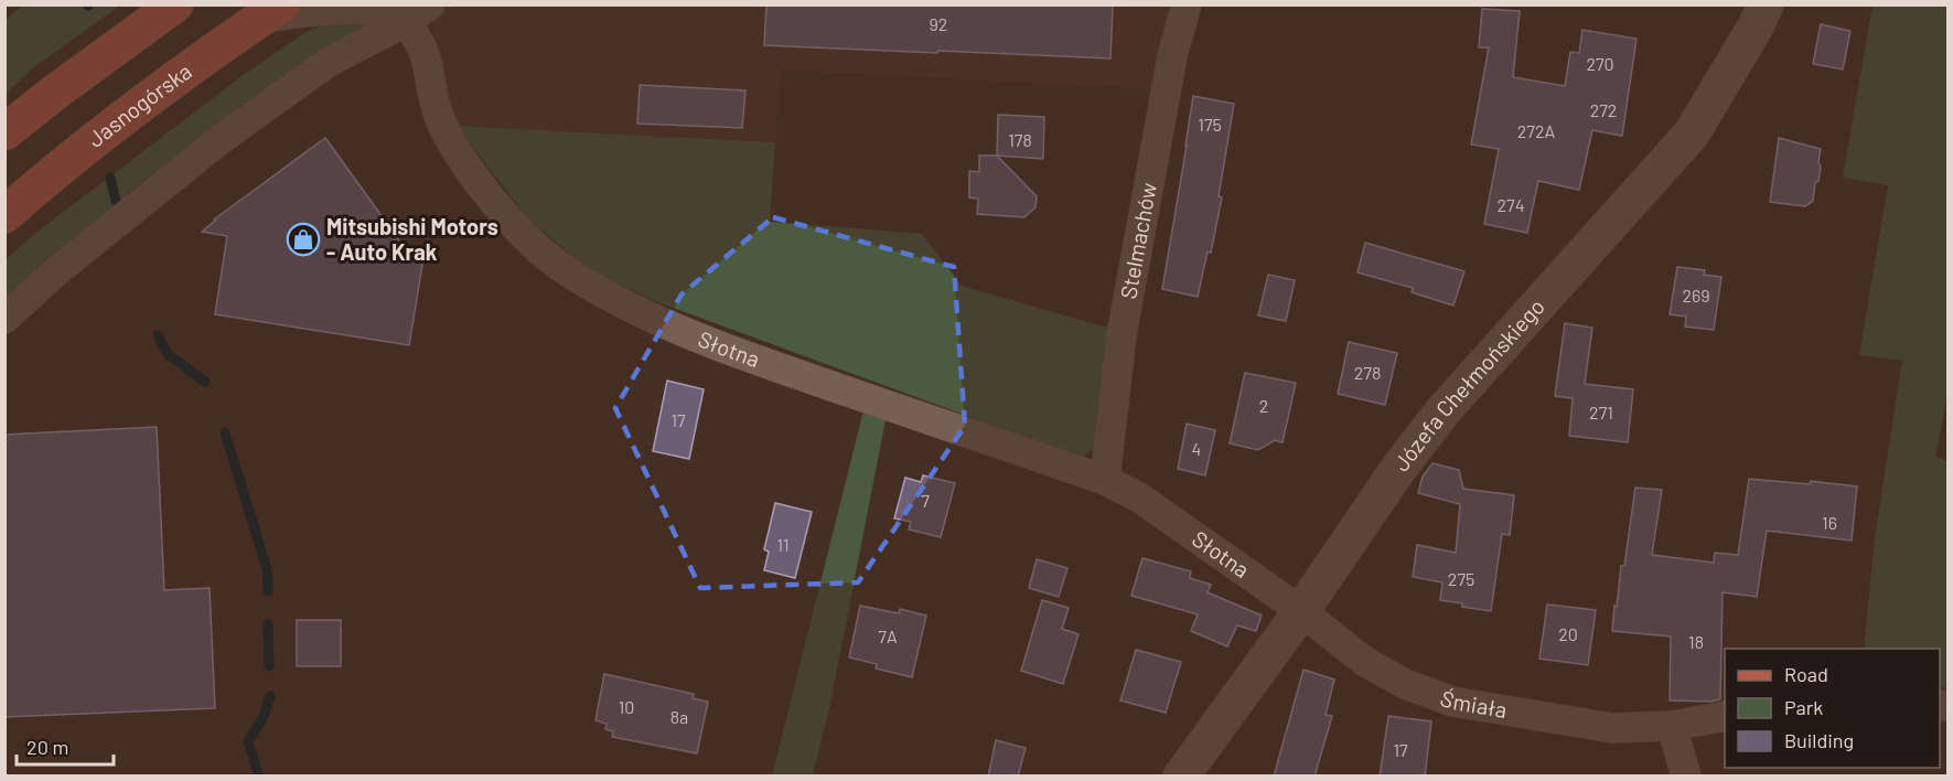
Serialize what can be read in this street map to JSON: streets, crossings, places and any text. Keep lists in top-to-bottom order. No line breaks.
{"streets":{"main road":["Jasnogórska"],"street":["Stelmachów","Słotna","Józefa Chełmońskiego","Śmiała"]},"crossings":[["Stelmachów","Słotna"],["Słotna","Józefa Chełmońskiego"],["Słotna","Śmiała"],["Józefa Chełmońskiego","Śmiała"]],"places":{"shop":["Mitsubishi Motors - Auto Krak"]},"house_numbers":["92","270","272","175","272A","178","274","269","278","2","271","17","4","7","16","11","275","20","7A","18","10","8a","17"],"legend":["Road","Park","Building"],"scale_bar":"20 m"}
